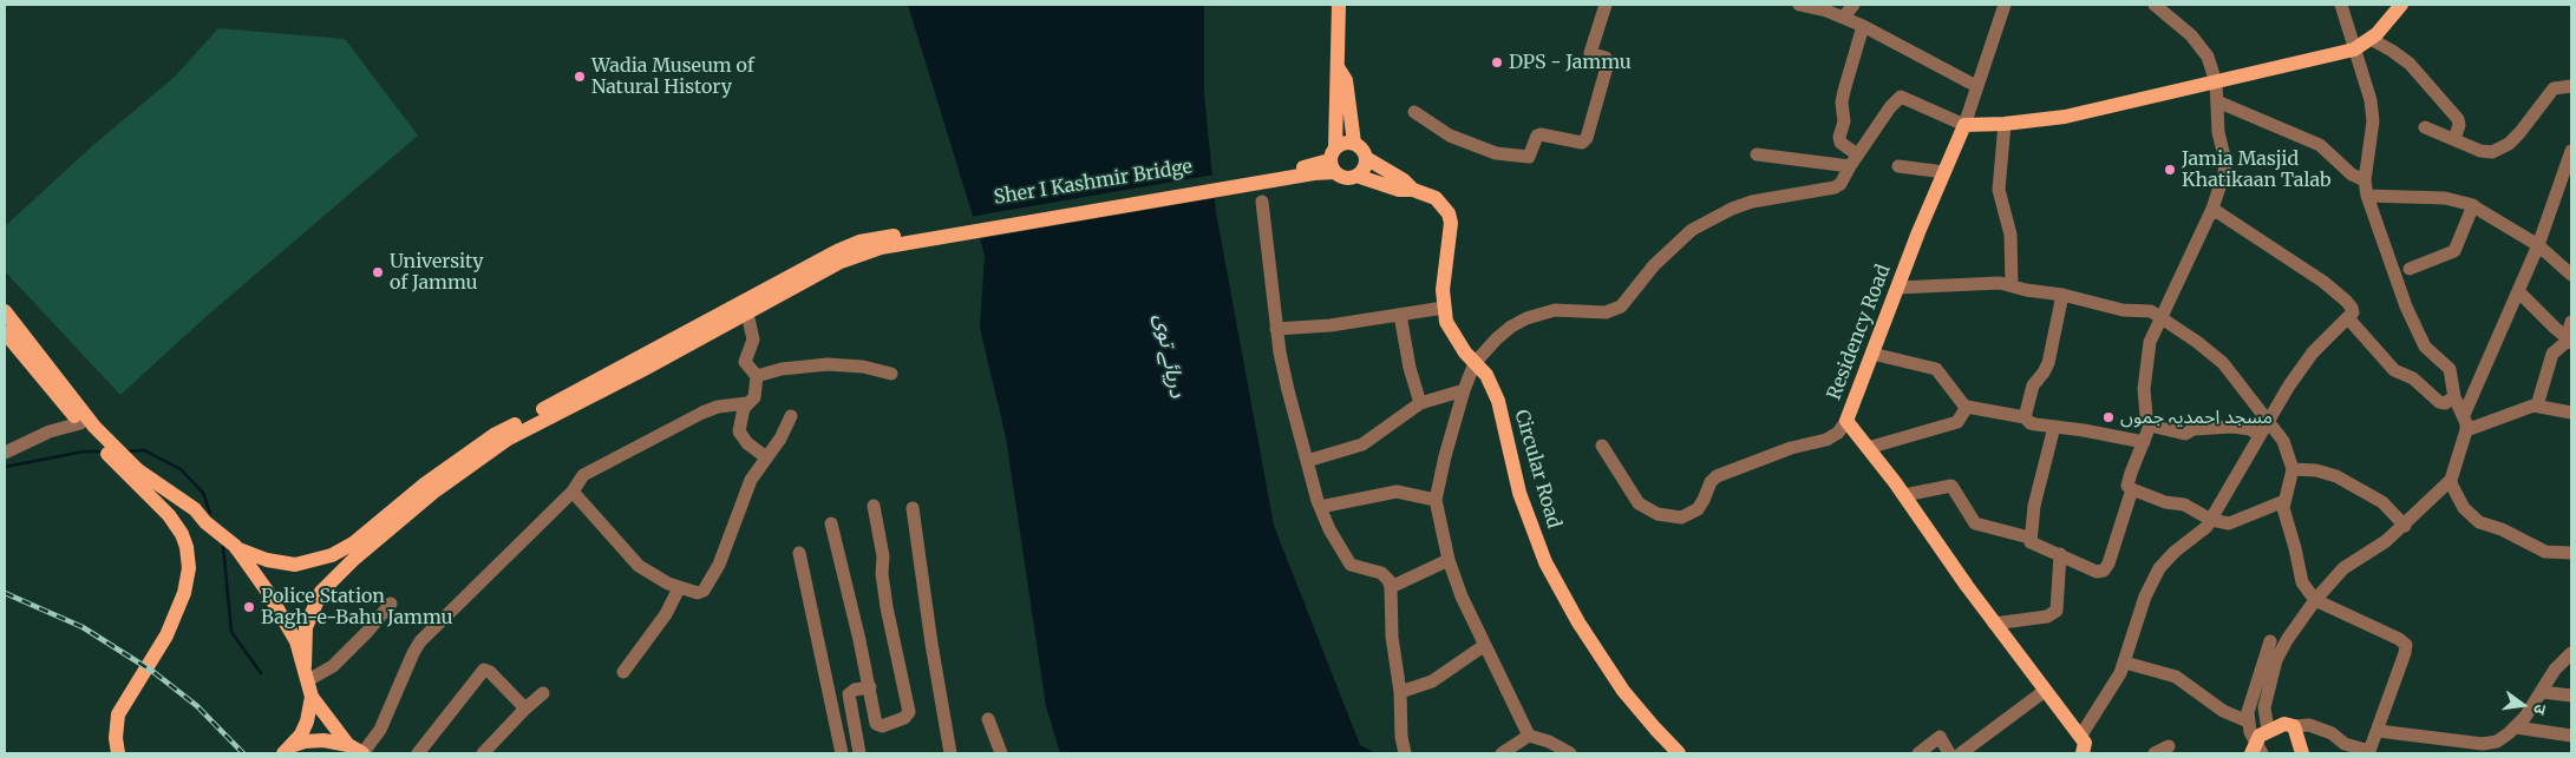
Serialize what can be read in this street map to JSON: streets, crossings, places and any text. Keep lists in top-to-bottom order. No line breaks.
{"streets":{"main road":["Sher I Kashmir Bridge","Residency Road","Circular Road"]},"water":["دریائے توی"],"places":["DPS - Jammu","Wadia Museum of Natural History","Jamia Masjid Khatikaan Talab","University of Jammu","مسجد احمدیہ جموں","Police Station Bagh-e-Bahu Jammu"],"north":"right"}
